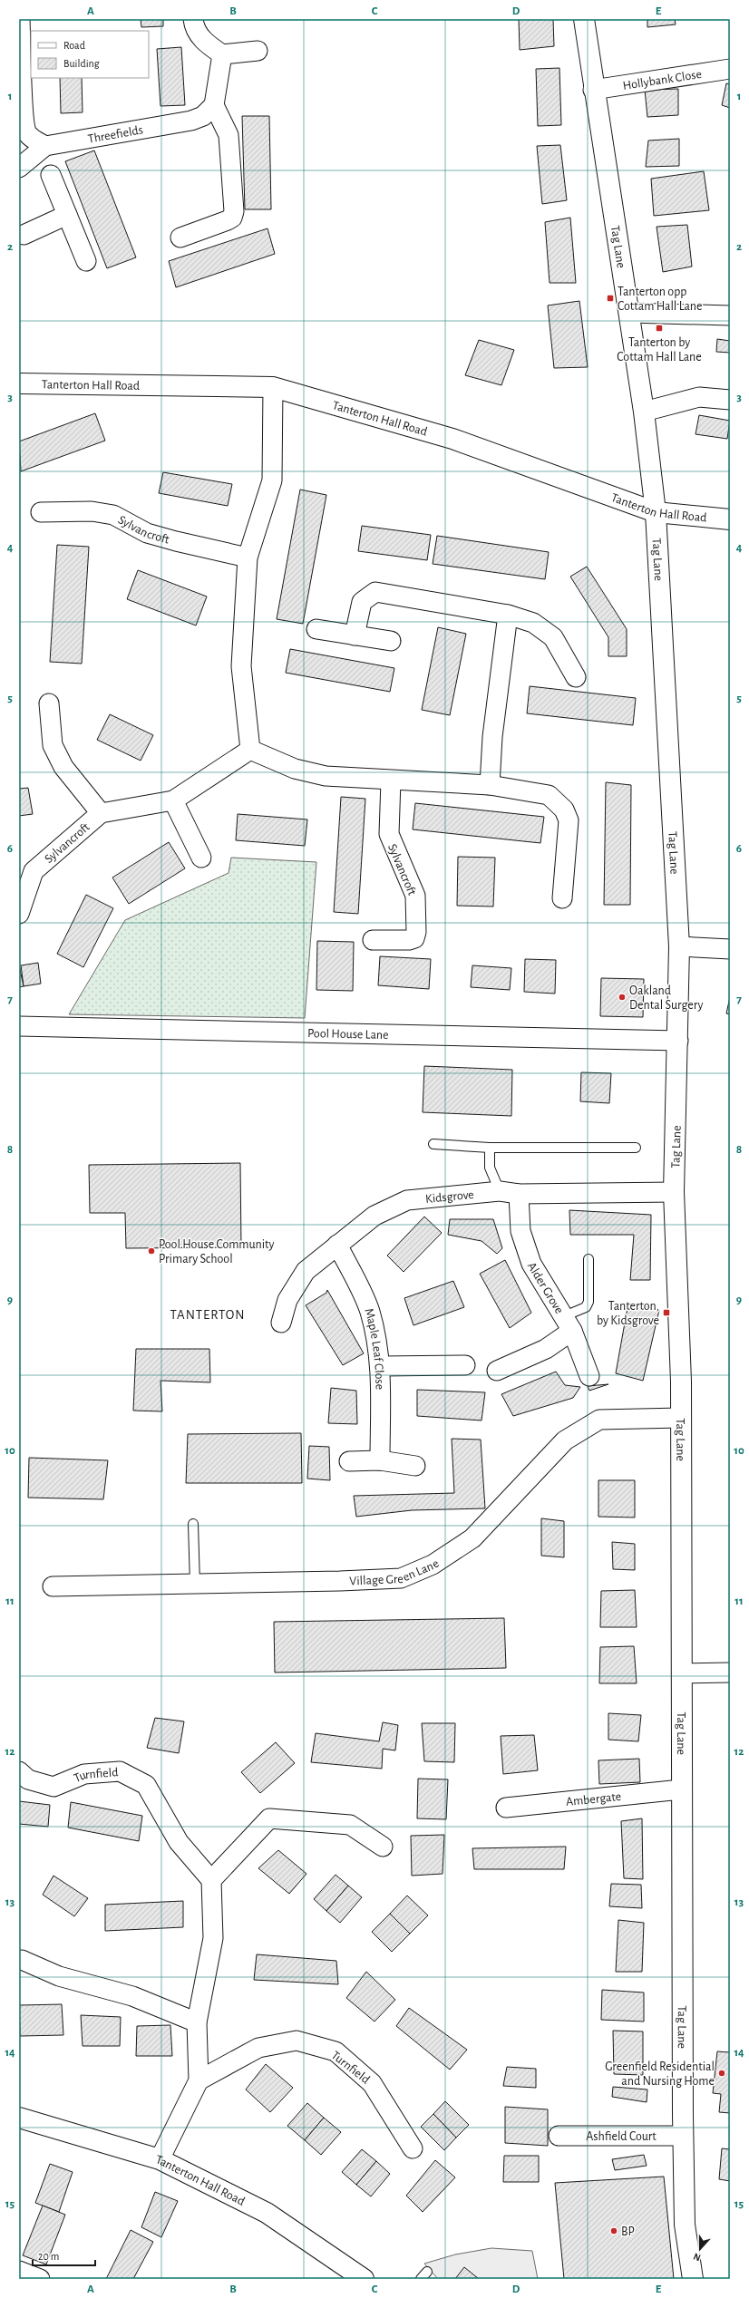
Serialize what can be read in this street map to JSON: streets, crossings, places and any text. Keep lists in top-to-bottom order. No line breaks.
{"streets":{"main road":["Tag Lane","Tanterton Hall Road"],"street":["Hollybank Close","Threefields","Sylvancroft","Pool House Lane","Kidsgrove","Alder Grove","Maple Leaf Close","Village Green Lane","Turnfield","Ambergate","Ashfield Court"]},"crossings":[["Hollybank Close","Tag Lane"],["Tag Lane","Tanterton Hall Road"],["Tag Lane","Pool House Lane"],["Tag Lane","Kidsgrove"],["Tag Lane","Village Green Lane"],["Tag Lane","Ambergate"],["Tag Lane","Ashfield Court"],["Kidsgrove","Alder Grove"],["Kidsgrove","Maple Leaf Close"]],"districts":["TANTERTON"],"places":{"transit":["Tanterton opp Cottam Hall Lane","Tanterton by Cottam Hall Lane","Tanterton, by Kidsgrove"],"other":["Oakland Dental Surgery","Pool House Community Primary School","Greenfield Residential and Nursing Home","BP"]},"legend":["Road","Building"],"scale_bar":"20 m","north":"bottom","grid":{"columns":["A","B","C","D","E"],"rows":["1","2","3","4","5","6","7","8","9","10","11","12","13","14","15"]}}
